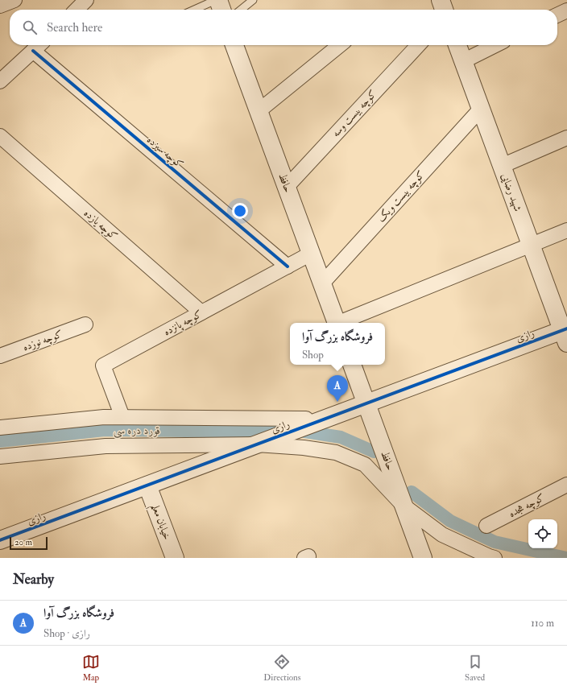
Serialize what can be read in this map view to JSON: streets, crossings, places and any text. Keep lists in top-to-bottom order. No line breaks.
{"streets":{"street":["کوچه بیست وسه","کوچه سیزده","حافظ","شهید رضایی","کوچه بیست ویک","کوچه یازده","کوچه پانزده","رازی","کوچه نوزده","کوچه هجده","خیابان معلم"]},"crossings":[["کوچه بیست وسه","حافظ"],["کوچه سیزده","کوچه پانزده"],["حافظ","کوچه بیست ویک"],["حافظ","کوچه پانزده"],["حافظ","رازی"],["شهید رضایی","کوچه بیست ویک"],["شهید رضایی","رازی"],["کوچه یازده","کوچه پانزده"],["رازی","خیابان معلم"]],"water":["قورد دره سی"],"scale_bar":"20 m","page":{"search":"Search here","popup":["فروشگاه بزرگ آوا","Shop"],"pins":"A","scale":"20 m","heading":"Nearby","list":[{"mark":"A","name":"فروشگاه بزرگ آوا","note":"Shop · رازی","value":"110 m"}],"nav":["Map","Directions","Saved"]}}
